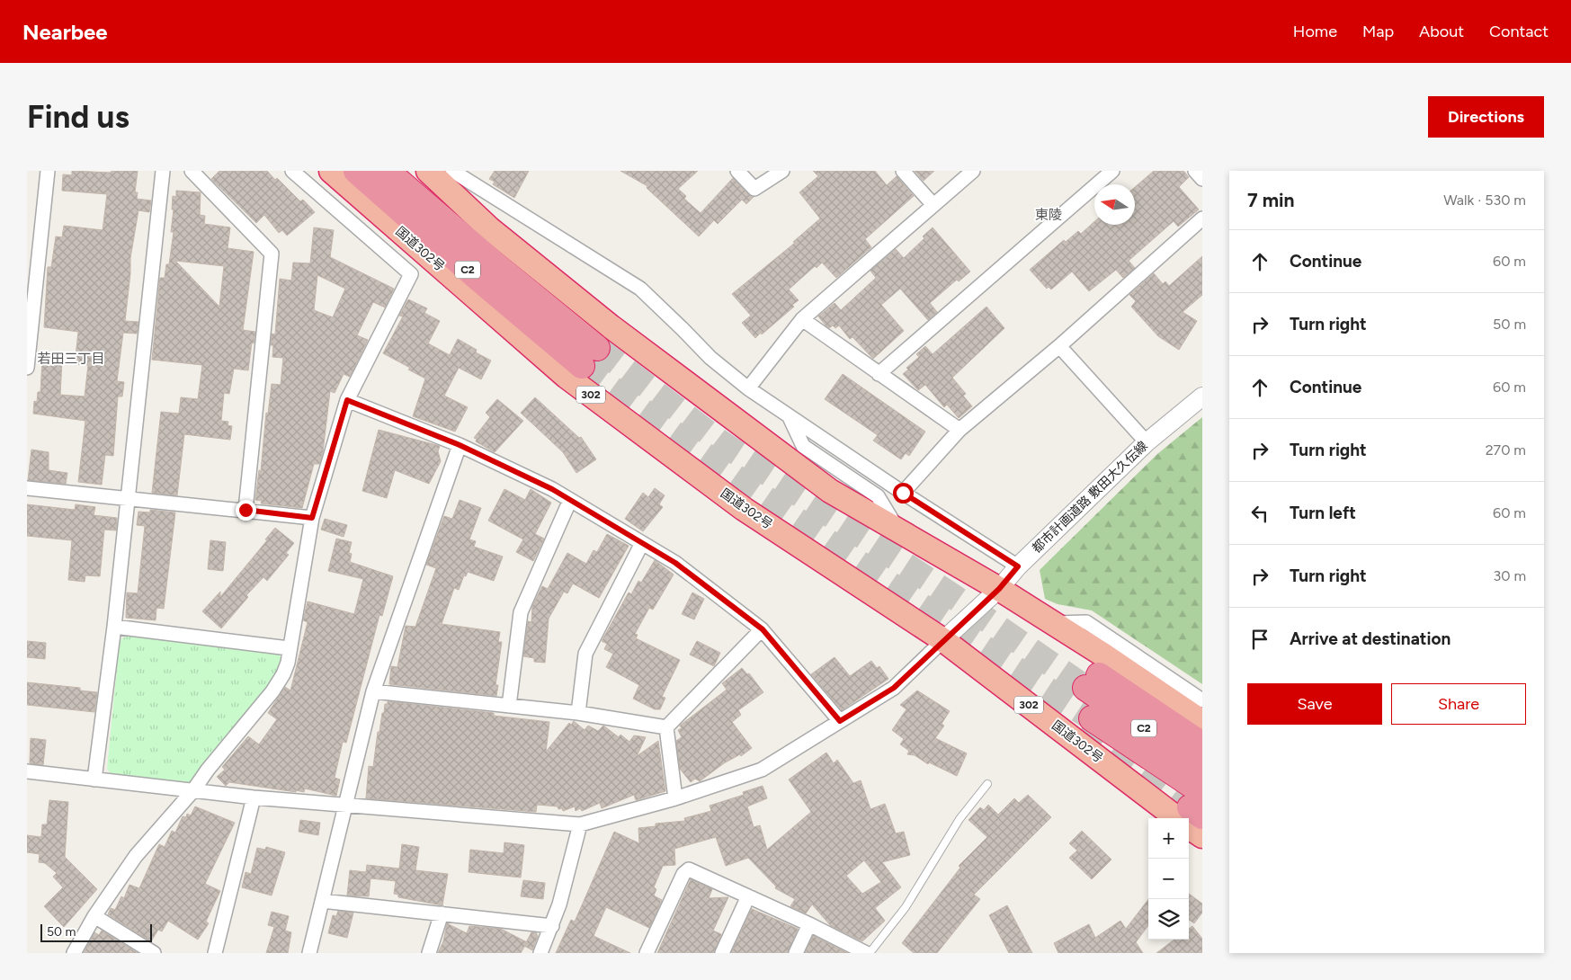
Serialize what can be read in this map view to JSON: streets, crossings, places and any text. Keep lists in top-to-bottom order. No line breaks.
{"streets":{"highway":["国道302号","C2","302"],"street":["都市計画道路 敷田大久伝線"]},"crossings":[["国道302号","C2"],["国道302号","都市計画道路 敷田大久伝線"]],"districts":["東陵","若田三丁目"],"scale_bar":"50 m","north":"left","page":{"header":"Nearbee","nav":["Home","Map","About","Contact"],"buttons":["Directions",["Save","Share"]],"title":"Find us","heading":["7 min","Walk · 530 m"],"list":[["Continue","60 m"],["Turn right","50 m"],["Continue","60 m"],["Turn right","270 m"],["Turn left","60 m"],["Turn right","30 m"],"Arrive at destination"],"map_buttons":["+","−"],"scale":"50 m"}}
